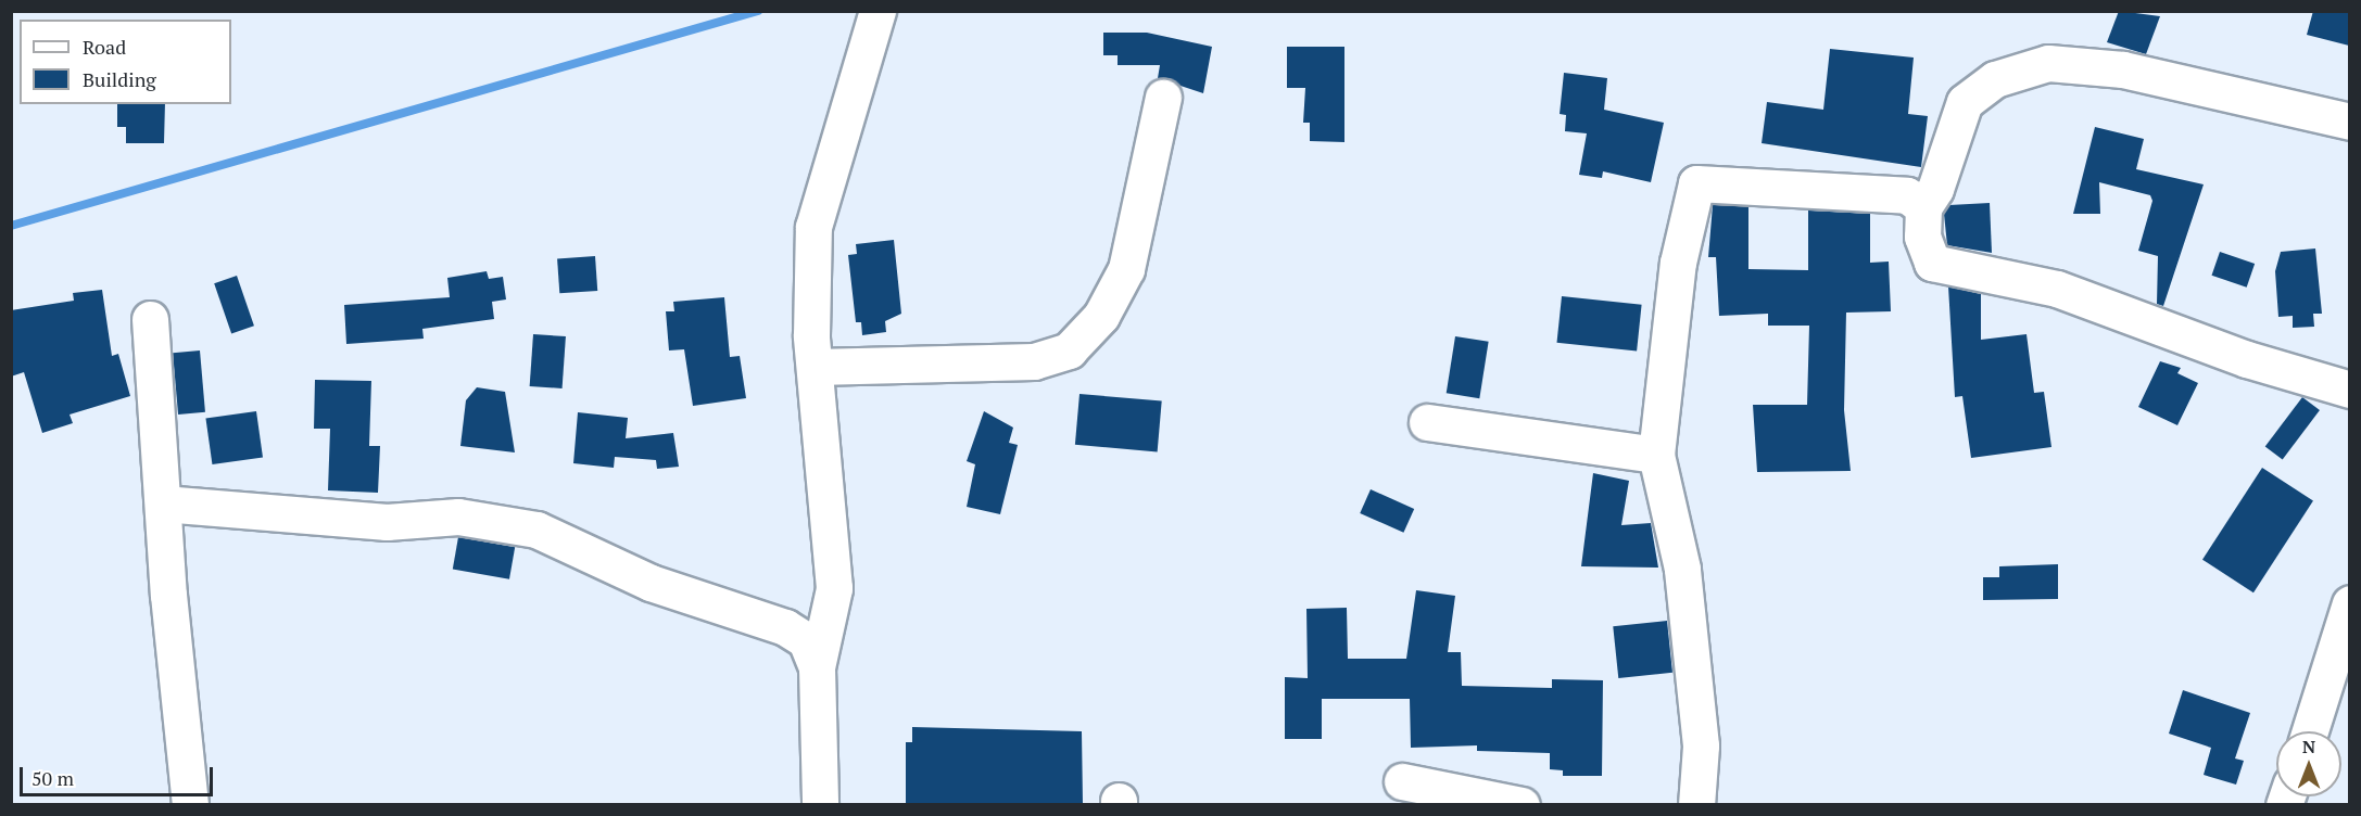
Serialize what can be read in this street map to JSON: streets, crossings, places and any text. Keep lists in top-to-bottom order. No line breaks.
{"legend":["Road","Building"],"scale_bar":"50 m","north":"top"}
